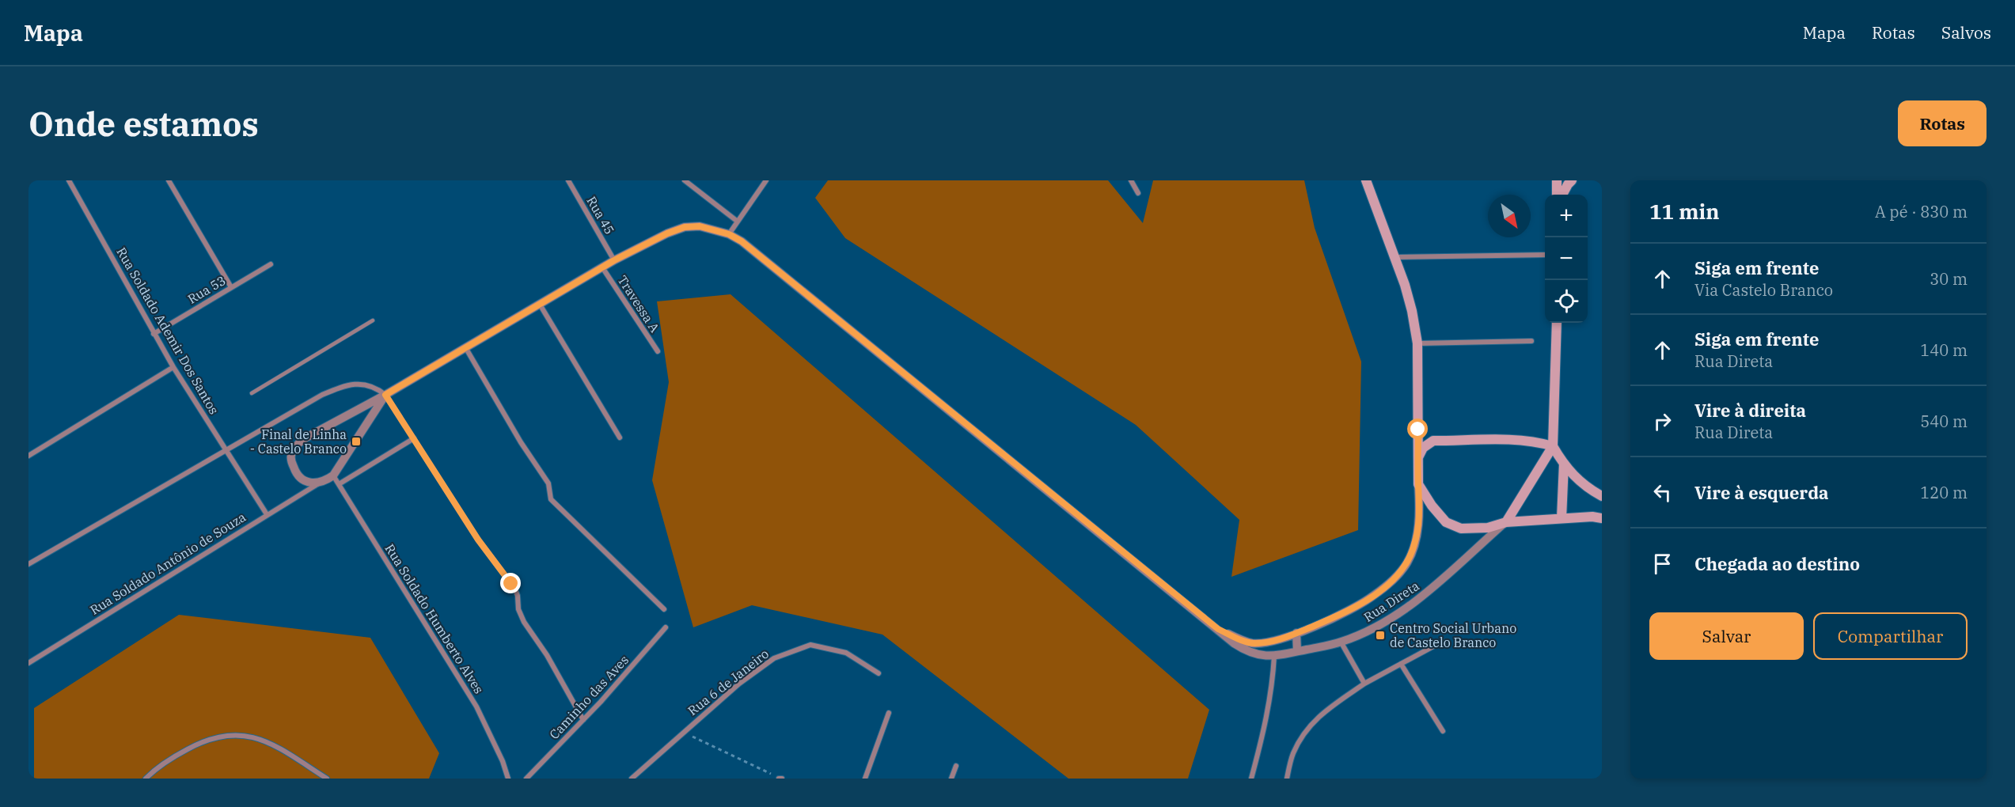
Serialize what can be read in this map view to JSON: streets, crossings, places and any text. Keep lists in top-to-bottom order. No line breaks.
{"streets":{"street":["Rua 45","Rua 53","Travessa A","Rua Soldado Ademir Dos Santos","Rua Soldado Antônio de Souza","Rua Direta","Rua Soldado Humberto Alves","Rua 6 de Janeiro","Caminho das Aves"]},"crossings":[["Rua 45","Rua Direta"],["Rua 53","Rua Soldado Ademir Dos Santos"],["Travessa A","Rua Direta"],["Rua Soldado Ademir Dos Santos","Rua Soldado Antônio de Souza"],["Rua Soldado Antônio de Souza","Rua Direta"],["Rua Direta","Rua Soldado Humberto Alves"]],"places":{"transit":["Final de Linha - Castelo Branco","Centro Social Urbano de Castelo Branco"]},"north":"bottom right","page":{"header":"Mapa","nav":["Mapa","Rotas","Salvos"],"buttons":["Rotas",["Salvar","Compartilhar"]],"title":"Onde estamos","heading":["11 min","A pé · 830 m"],"map_buttons":["+","−"],"list":[["Siga em frente","Via Castelo Branco","30 m"],["Siga em frente","Rua Direta","140 m"],["Vire à direita","Rua Direta","540 m"],["Vire à esquerda","120 m"],"Chegada ao destino"]}}
